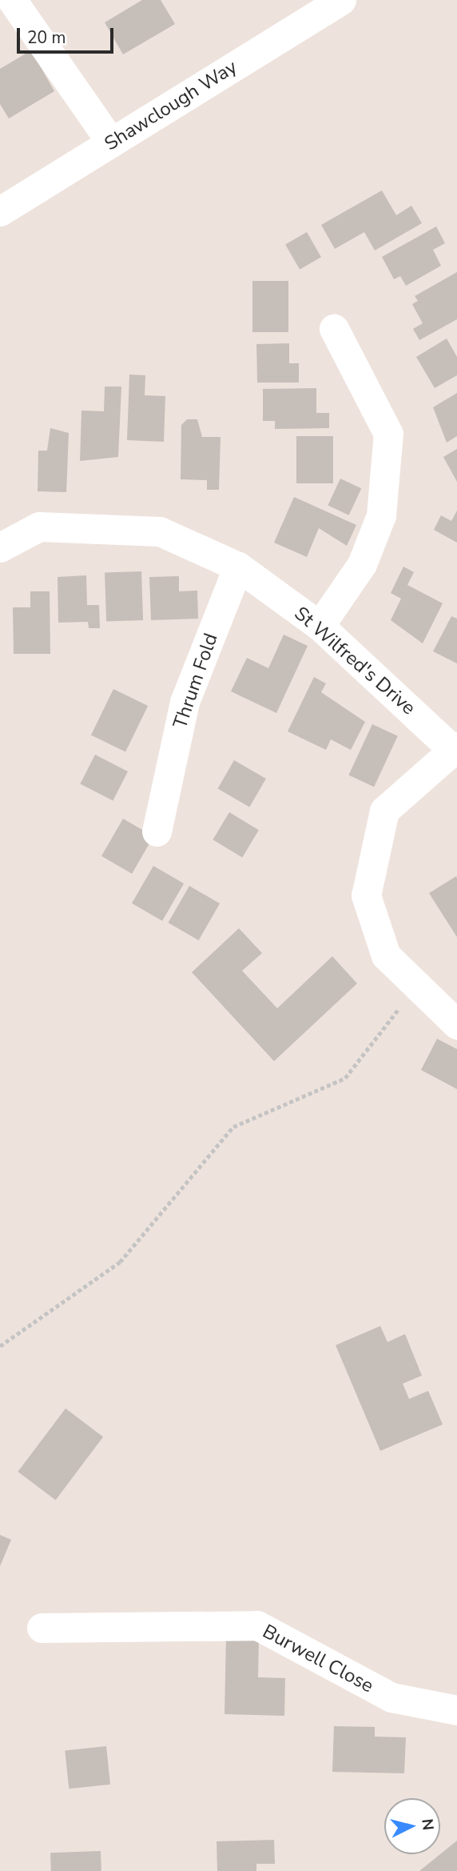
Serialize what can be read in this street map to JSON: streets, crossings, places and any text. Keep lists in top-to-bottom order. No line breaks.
{"streets":{"street":["Shawclough Way","St Wilfred's Drive","Thrum Fold","Burwell Close"]},"crossings":[["St Wilfred's Drive","Thrum Fold"]],"scale_bar":"20 m","north":"right"}
